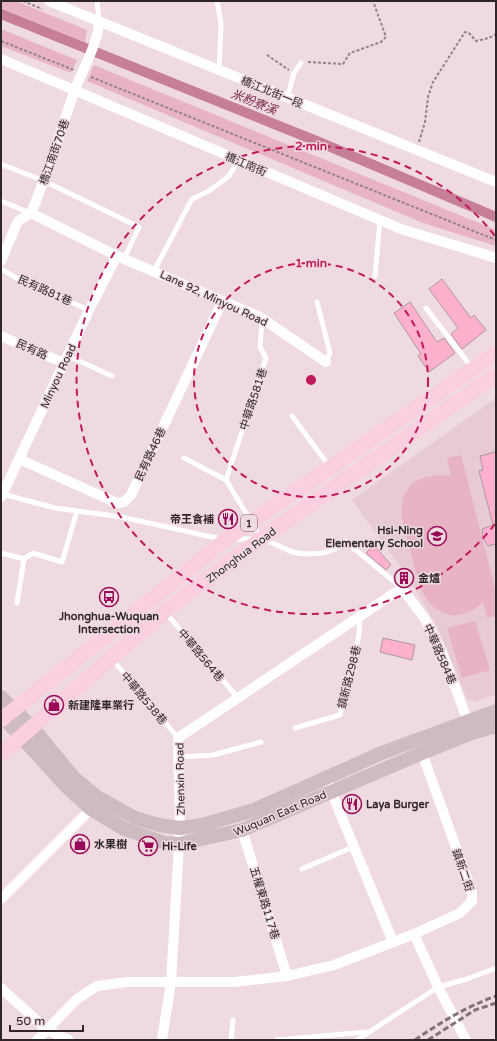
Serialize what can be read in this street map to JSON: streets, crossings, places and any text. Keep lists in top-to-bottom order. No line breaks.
{"streets":{"main road":["1","Zhonghua Road"],"street":["橋江北街一段","橋江南街70巷","橋江南街","Lane 92, Minyou Road","民有路","Minyou Road","民有路46巷","中華路584巷","Zhenxin Road","Wuquan East Road","鎮新二街","五權東路117巷"],"lane":["民有路81巷","中華路581巷","中華路564巷","鎮新路298巷","中華路538巷"]},"crossings":[["橋江北街一段","橋江南街70巷"],["橋江南街70巷","橋江南街"],["橋江南街70巷","Lane 92, Minyou Road"],["民有路81巷","Minyou Road"],["Lane 92, Minyou Road","Minyou Road"],["Lane 92, Minyou Road","中華路581巷"],["Lane 92, Minyou Road","民有路46巷"],["民有路","Minyou Road"],["Minyou Road","民有路46巷"],["Zhonghua Road","中華路584巷"],["Zhonghua Road","中華路564巷"],["Zhonghua Road","中華路538巷"],["Zhonghua Road","Wuquan East Road"],["中華路584巷","Zhenxin Road"],["中華路584巷","Wuquan East Road"],["中華路564巷","Zhenxin Road"],["鎮新路298巷","Zhenxin Road"],["中華路538巷","Zhenxin Road"],["Zhenxin Road","Wuquan East Road"],["Zhenxin Road","鎮新二街"],["Wuquan East Road","鎮新二街"],["Wuquan East Road","五權東路117巷"],["鎮新二街","五權東路117巷"]],"water":["米粉寮溪"],"places":{"restaurant":["帝王食補","Laya Burger"],"school or university":["Hsi-Ning Elementary School"],"building":["金爐"],"bus stop":["Jhonghua-Wuquan Intersection"],"shop":["新建隆車業行","水果樹"],"supermarket":["Hi-Life"]},"scale_bar":"50 m","rings":["2 min","1 min"]}
